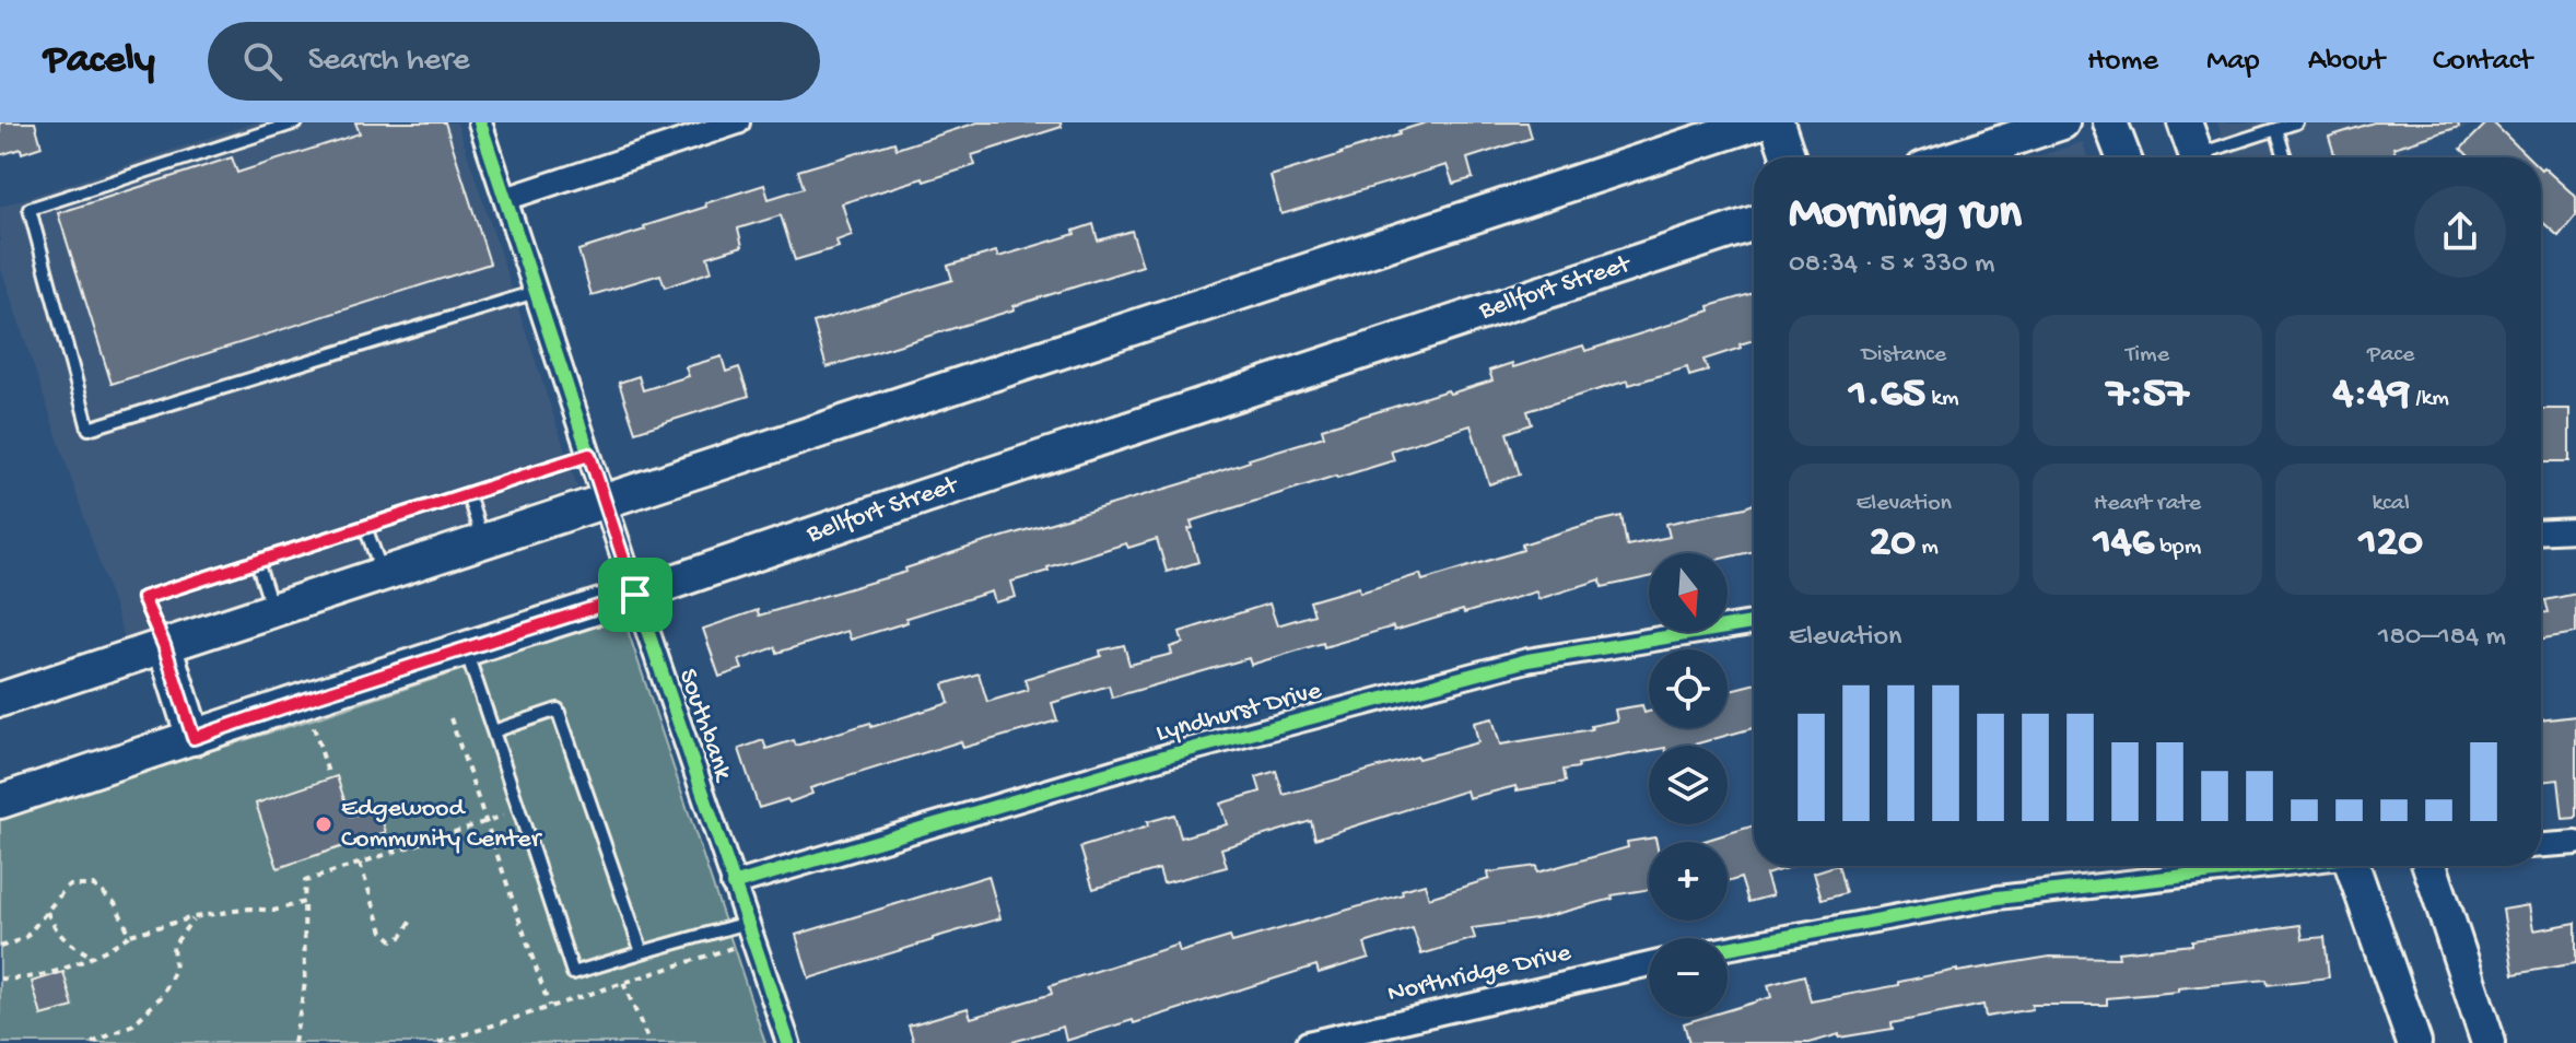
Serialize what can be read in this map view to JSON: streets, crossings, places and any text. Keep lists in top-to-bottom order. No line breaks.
{"streets":{"main road":["Bellfort Street"],"street":["Lyndhurst Drive","Southbank","Northridge Drive"]},"crossings":[["Bellfort Street","Southbank"],["Lyndhurst Drive","Southbank"]],"places":["Edgewood Community Center"],"north":"bottom","page":{"header":"Pacely","search":"Search here","nav":["Home","Map","About","Contact"],"heading":["Morning run","08:34 · 5 × 330 m"],"stats":[["Distance","1.65 km"],["Time","7:57"],["Pace","4:49 /km"],["Elevation","20 m"],["Heart rate","146 bpm"],["kcal","120"]],"map_buttons":["+","−"],"chart":["Elevation","180–184 m"]}}
